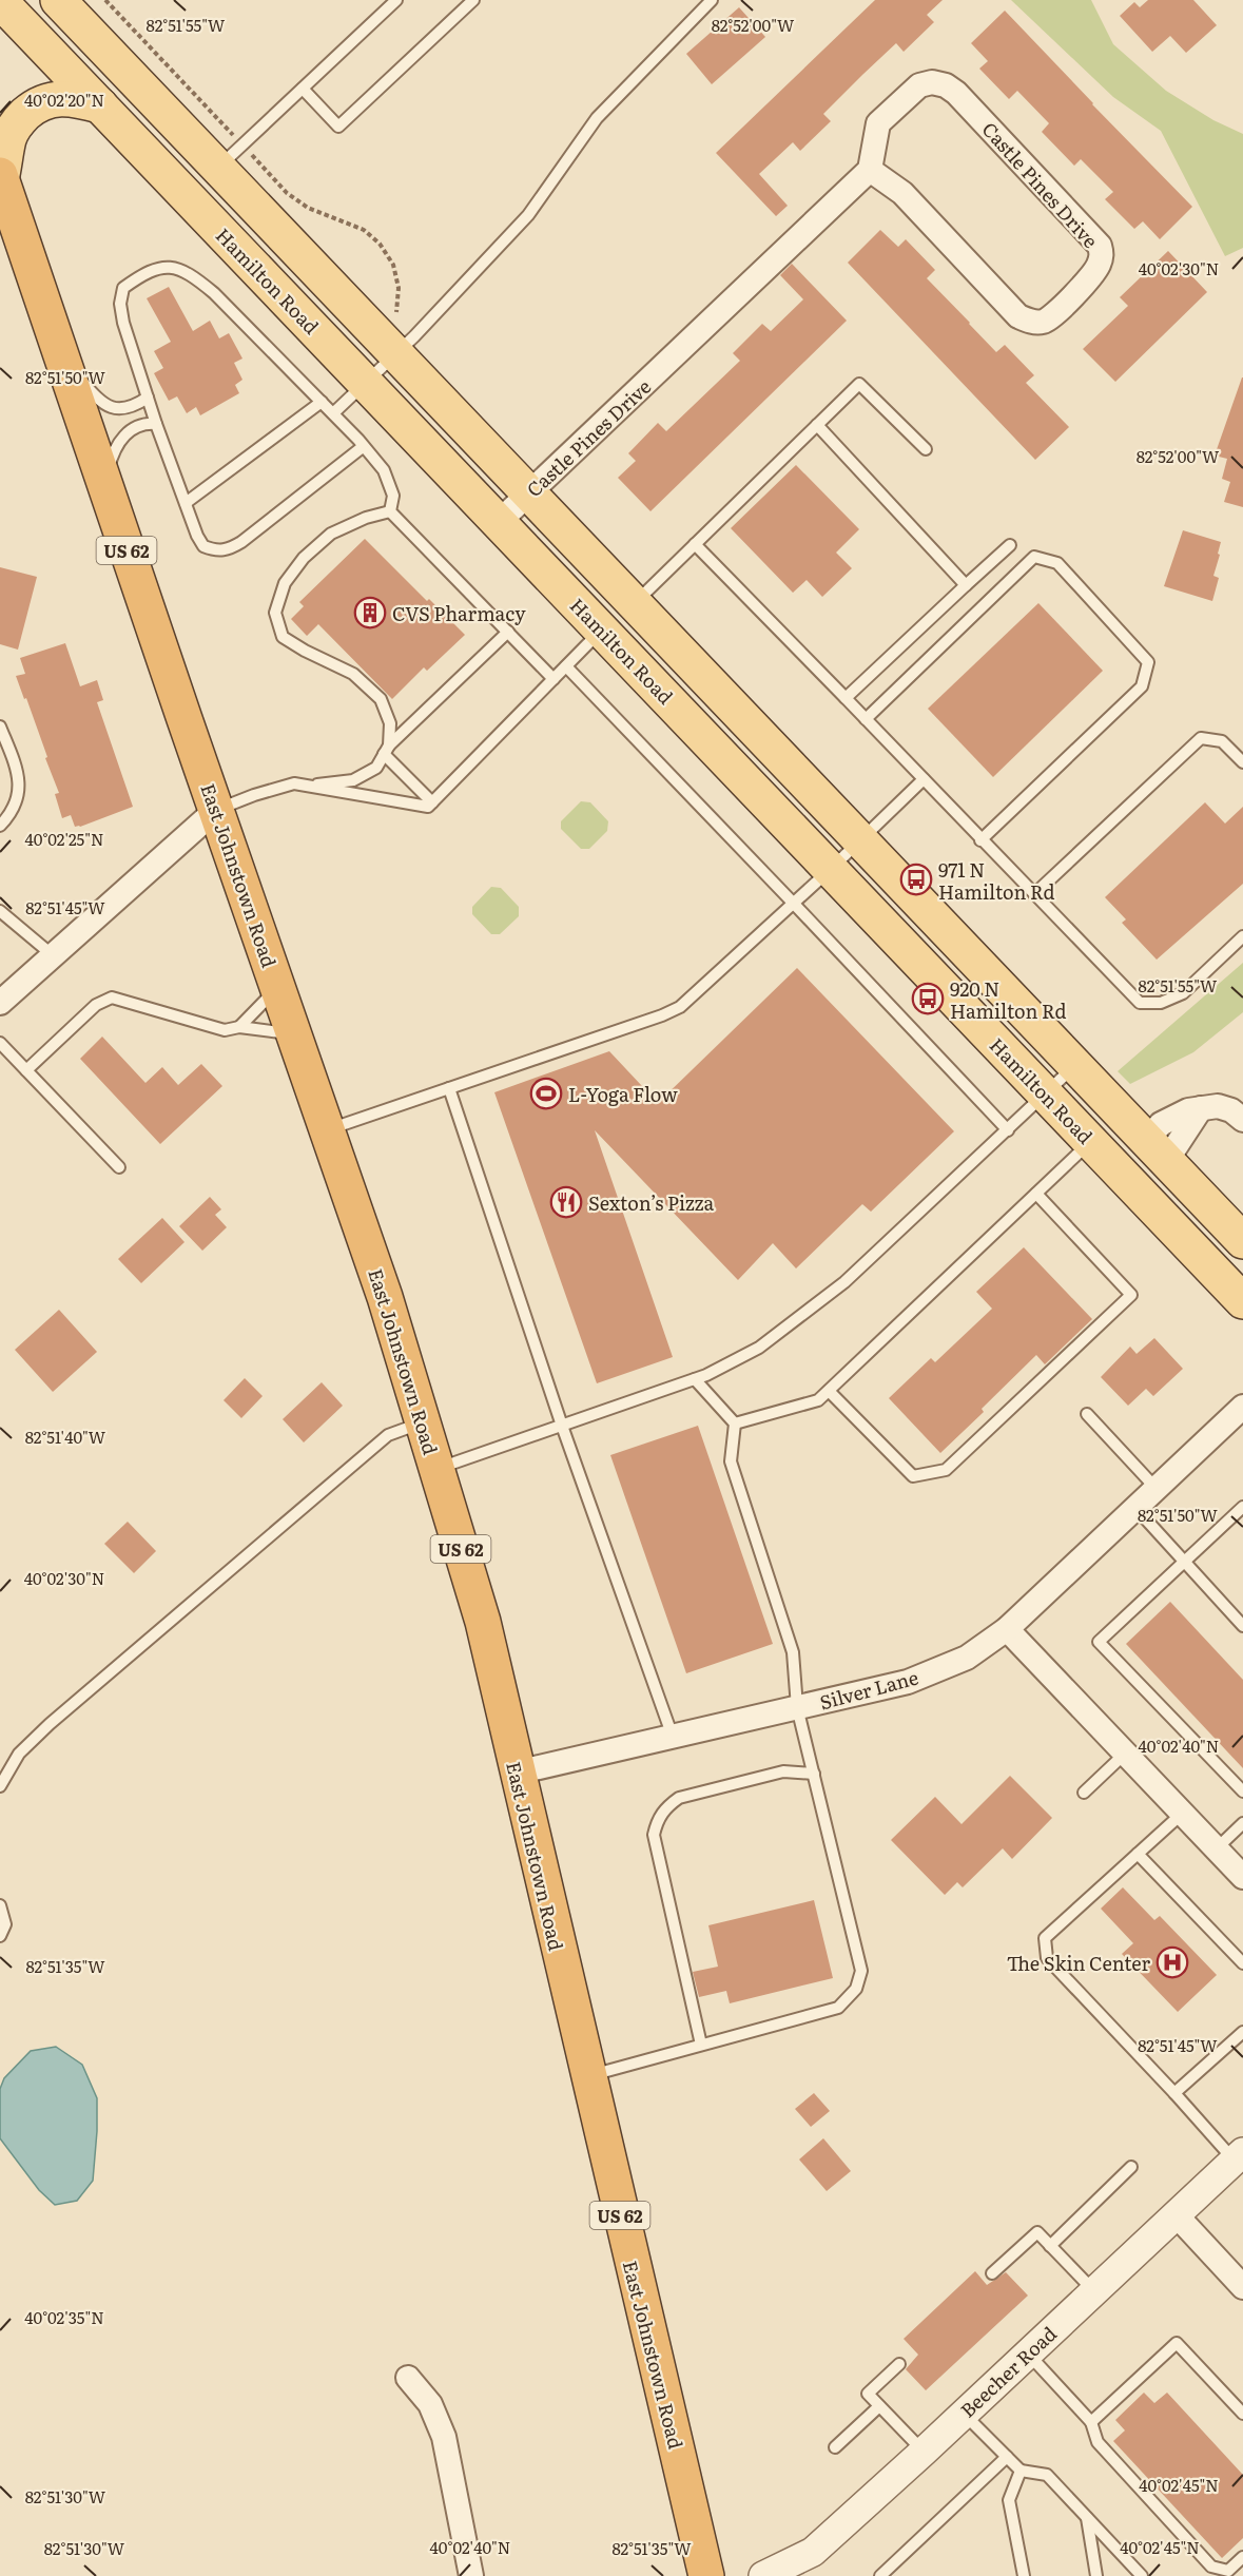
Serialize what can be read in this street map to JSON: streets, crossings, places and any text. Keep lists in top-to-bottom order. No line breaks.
{"streets":{"highway":["US 62","East Johnstown Road"],"main road":["Hamilton Road"],"street":["Castle Pines Drive","Silver Lane","Beecher Road"]},"crossings":[["Castle Pines Drive","Hamilton Road"],["East Johnstown Road","Silver Lane"]],"places":{"building":["CVS Pharmacy"],"bus stop":["971 N Hamilton Rd","920 N Hamilton Rd"],"sports":["L-Yoga Flow"],"restaurant":["Sexton’s Pizza"],"hospital":["The Skin Center"]},"coordinates":["82°51'55\"W","82°52'00\"W","40°02'20\"N","40°02'30\"N","82°51'50\"W","40°02'25\"N","82°51'45\"W","82°51'40\"W","40°02'40\"N","82°51'35\"W","40°02'35\"N","40°02'45\"N","82°51'30\"W"]}
